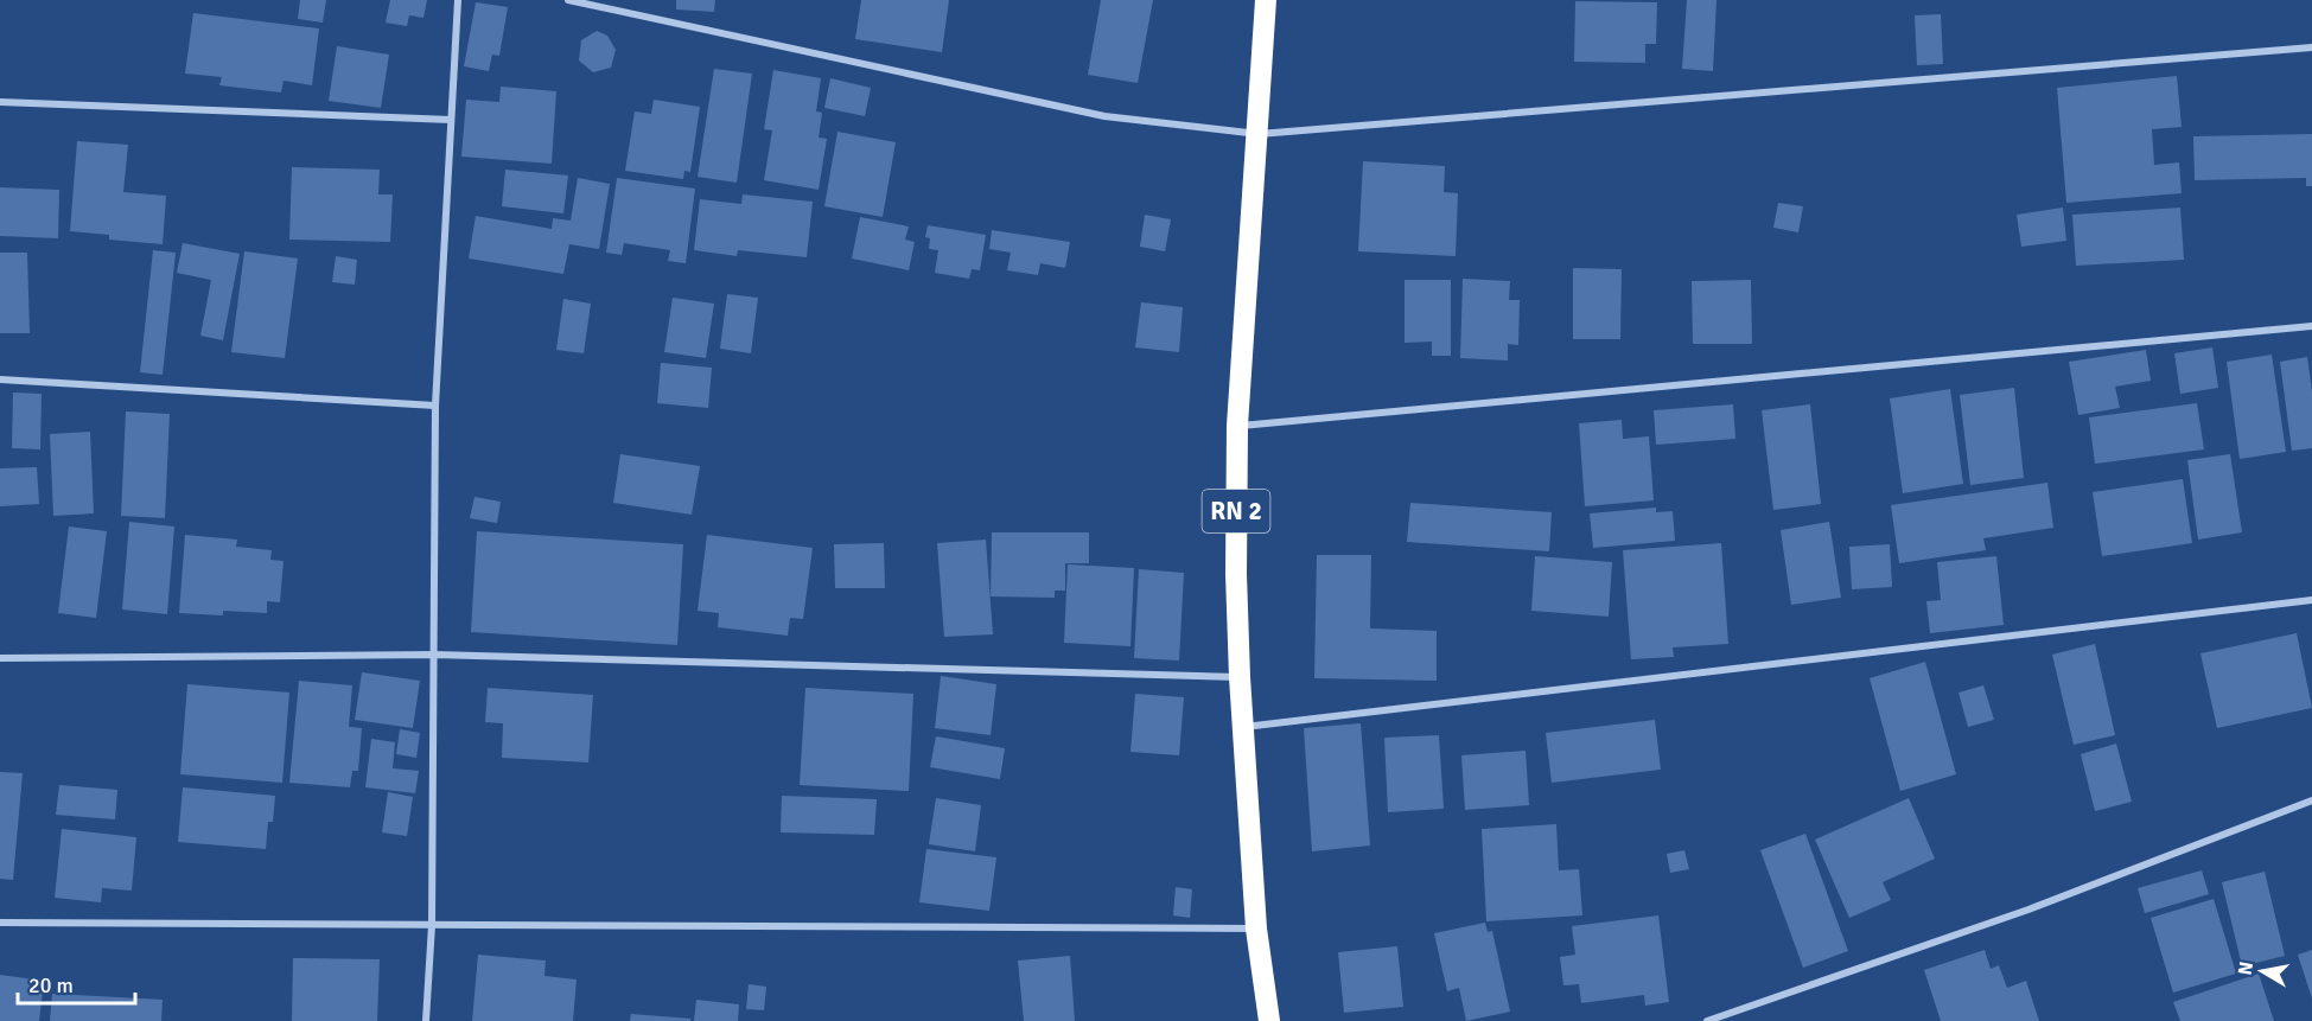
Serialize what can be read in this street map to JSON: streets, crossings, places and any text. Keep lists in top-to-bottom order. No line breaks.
{"streets":{"highway":["RN 2"]},"scale_bar":"20 m","north":"left"}
